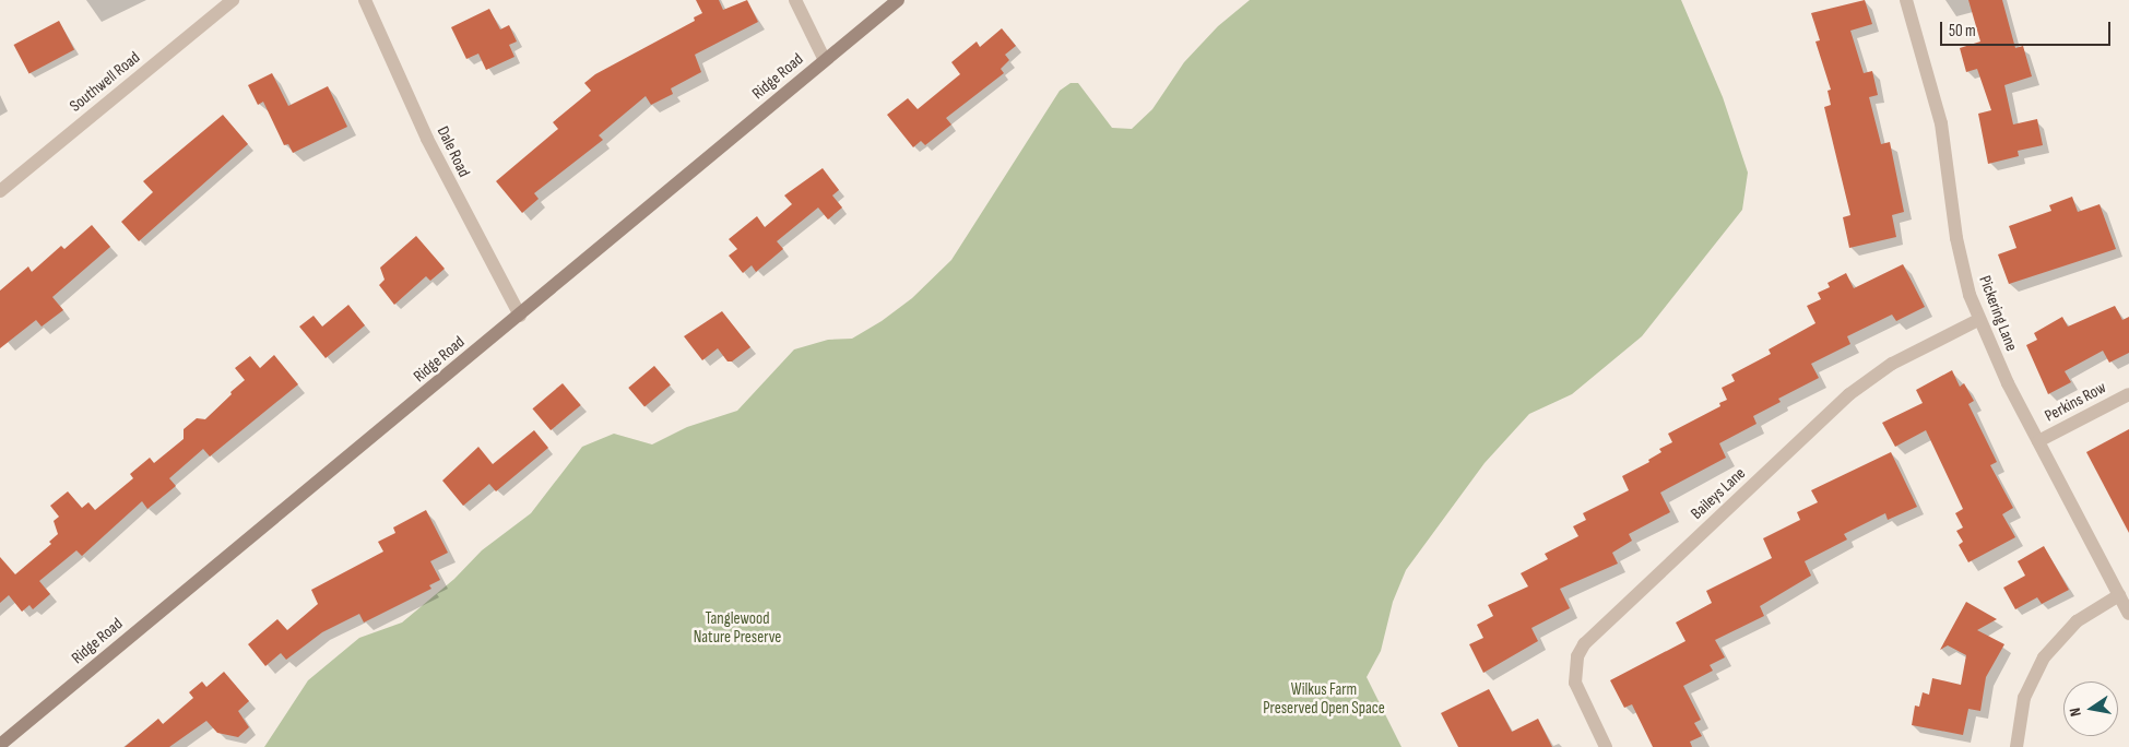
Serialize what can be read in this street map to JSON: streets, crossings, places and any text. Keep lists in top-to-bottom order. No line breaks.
{"streets":{"street":["Ridge Road","Southwell Road","Dale Road","Pickering Lane","Perkins Row","Baileys Lane"]},"crossings":[["Ridge Road","Dale Road"],["Pickering Lane","Perkins Row"],["Pickering Lane","Baileys Lane"]],"parks":["Tanglewood Nature Preserve","Wilkus Farm Preserved Open Space"],"scale_bar":"50 m","north":"left"}
